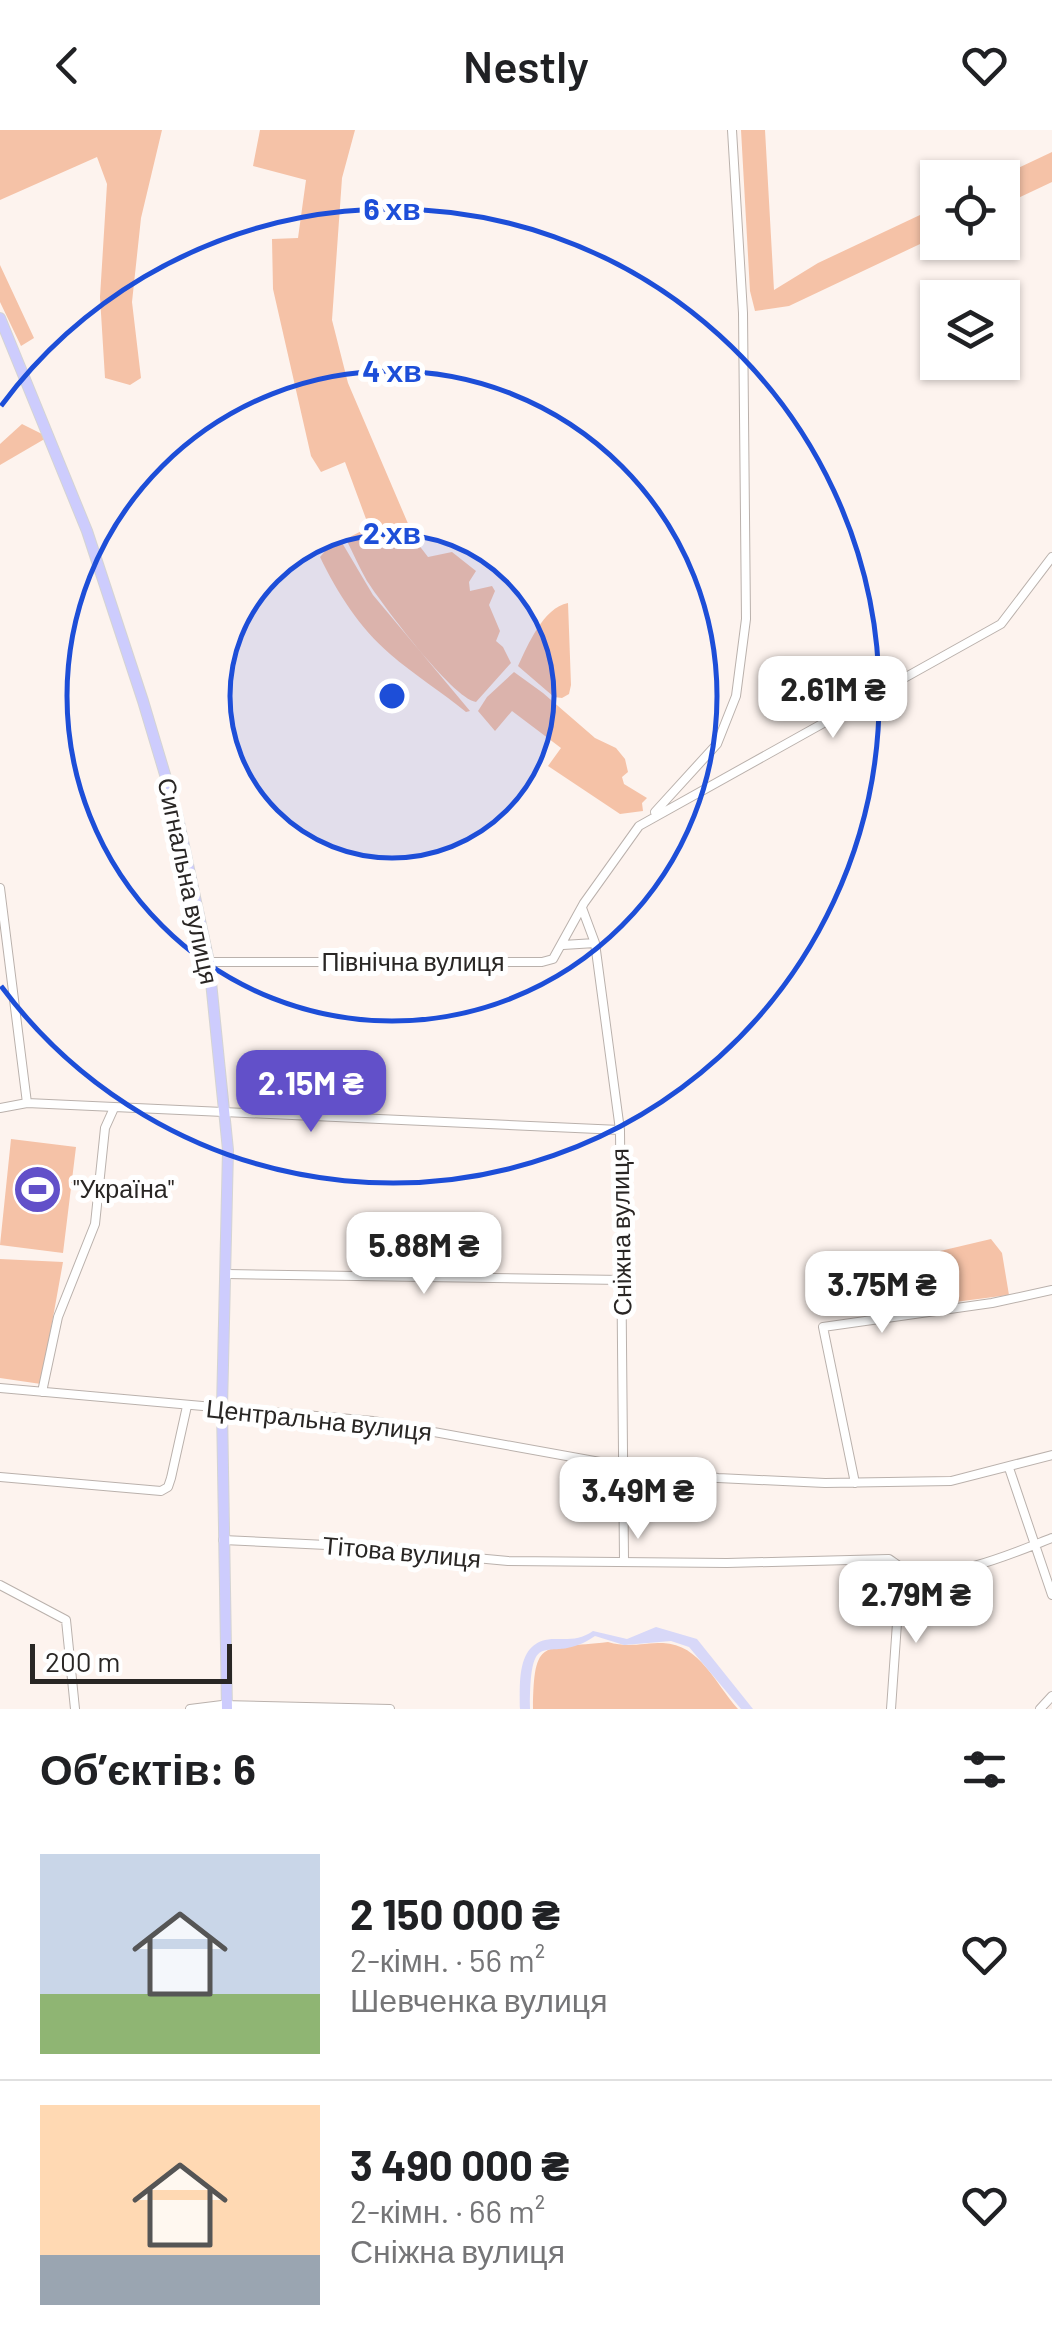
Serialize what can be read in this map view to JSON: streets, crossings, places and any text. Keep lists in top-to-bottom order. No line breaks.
{"streets":{"main road":["Сигнальна вулиця"],"street":["Північна вулиця","Сніжна вулиця","Центральна вулиця","Тітова вулиця"]},"crossings":[["Сигнальна вулиця","Північна вулиця"],["Сигнальна вулиця","Центральна вулиця"],["Сигнальна вулиця","Тітова вулиця"],["Північна вулиця","Сніжна вулиця"],["Сніжна вулиця","Центральна вулиця"],["Сніжна вулиця","Тітова вулиця"]],"places":{"sports":["\"Україна\""]},"scale_bar":"200 m","page":{"header":"Nestly","price":["2.61M ₴","2.15M ₴","5.88M ₴","3.75M ₴","3.49M ₴","2.79M ₴"],"scale":"200 m","heading":"Об’єктів: 6","list":[{"name":"2 150 000 ₴","note":"2-кімн. · 56 m² · Шевченка вулиця"},{"name":"3 490 000 ₴","note":"2-кімн. · 66 m² · Сніжна вулиця"}]},"rings":["6 хв","4 хв","2 хв"]}
